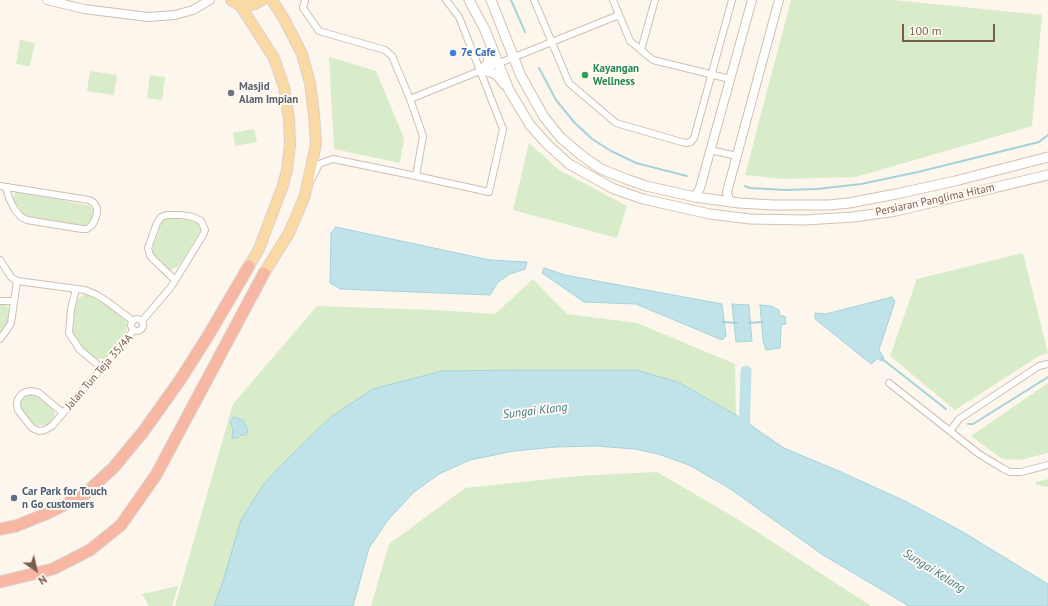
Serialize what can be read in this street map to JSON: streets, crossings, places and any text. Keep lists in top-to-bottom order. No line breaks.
{"streets":{"main road":["Persiaran Panglima Hitam"],"street":["Jalan Tun Teja 35/4A"]},"water":["Sungai Klang","Sungai Kelang"],"places":["7e Cafe","Kayangan Wellness","Masjid Alam Impian","Car Park for Touch n Go customers"],"scale_bar":"100 m","north":"bottom right"}
